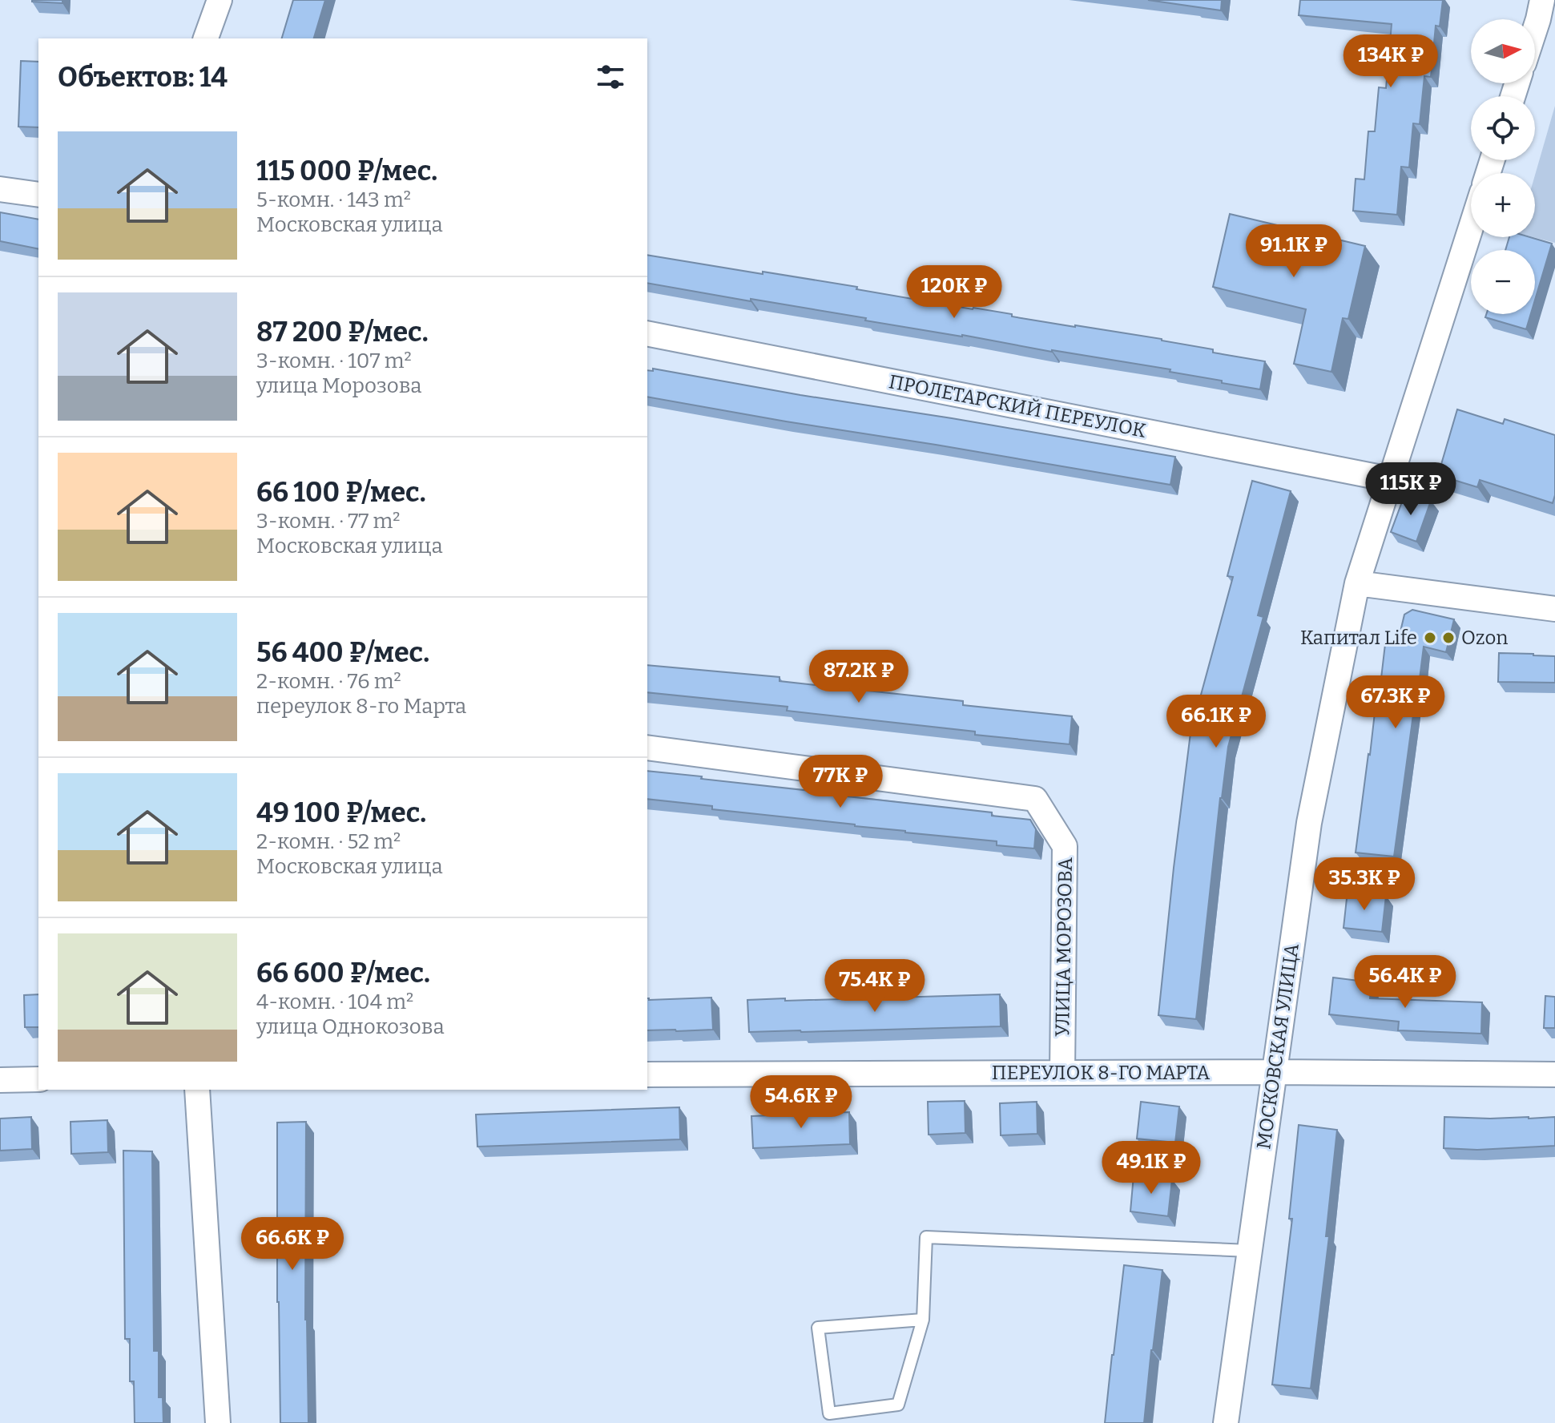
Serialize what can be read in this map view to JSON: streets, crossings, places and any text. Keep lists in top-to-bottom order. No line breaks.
{"streets":{"street":["ПРОЛЕТАРСКИЙ ПЕРЕУЛОК","УЛИЦА МОРОЗОВА","МОСКОВСКАЯ УЛИЦА","ПЕРЕУЛОК 8-ГО МАРТА"]},"crossings":[["ПРОЛЕТАРСКИЙ ПЕРЕУЛОК","МОСКОВСКАЯ УЛИЦА"],["УЛИЦА МОРОЗОВА","ПЕРЕУЛОК 8-ГО МАРТА"],["МОСКОВСКАЯ УЛИЦА","ПЕРЕУЛОК 8-ГО МАРТА"]],"places":["Капитал Life","Ozon"],"north":"right","page":{"map_buttons":["+","−"],"price":["134K ₽","91.1K ₽","120K ₽","115K ₽","87.2K ₽","67.3K ₽","66.1K ₽","77K ₽","35.3K ₽","56.4K ₽","75.4K ₽","54.6K ₽","49.1K ₽","66.6K ₽"],"heading":"Объектов: 14","list":[{"name":"115 000 ₽/мес.","note":"5-комн. · 143 m² · Московская улица"},{"name":"87 200 ₽/мес.","note":"3-комн. · 107 m² · улица Морозова"},{"name":"66 100 ₽/мес.","note":"3-комн. · 77 m² · Московская улица"},{"name":"56 400 ₽/мес.","note":"2-комн. · 76 m² · переулок 8-го Марта"},{"name":"49 100 ₽/мес.","note":"2-комн. · 52 m² · Московская улица"},{"name":"66 600 ₽/мес.","note":"4-комн. · 104 m² · улица Однокозова"}]}}
